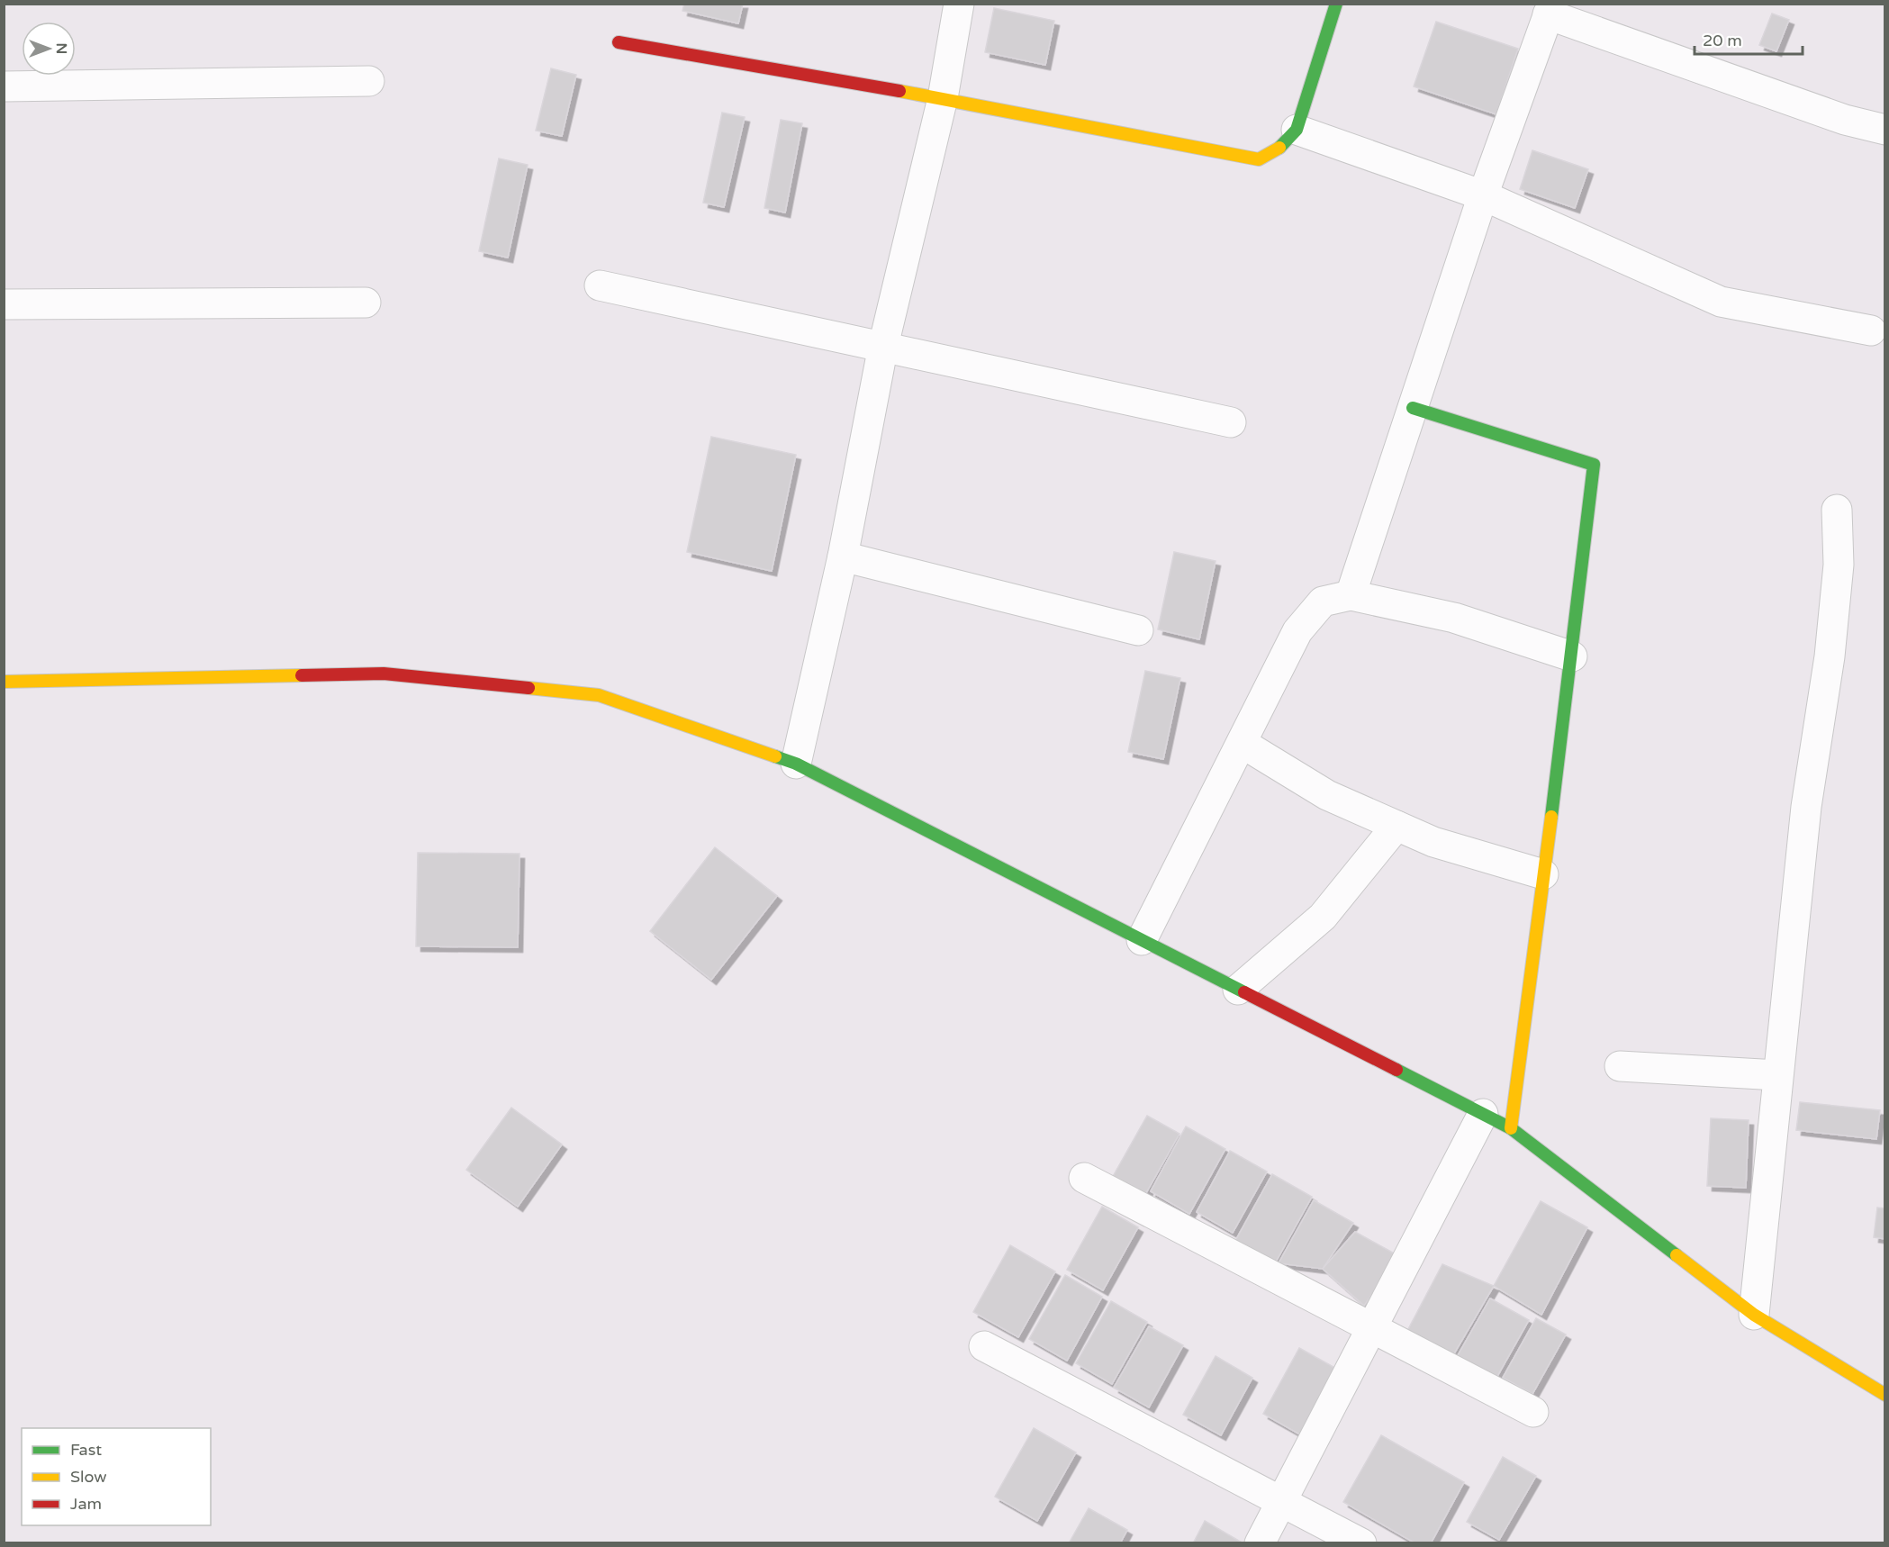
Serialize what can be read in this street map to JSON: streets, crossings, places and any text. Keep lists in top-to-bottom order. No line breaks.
{"legend":["Fast","Slow","Jam"],"scale_bar":"20 m","north":"right"}
